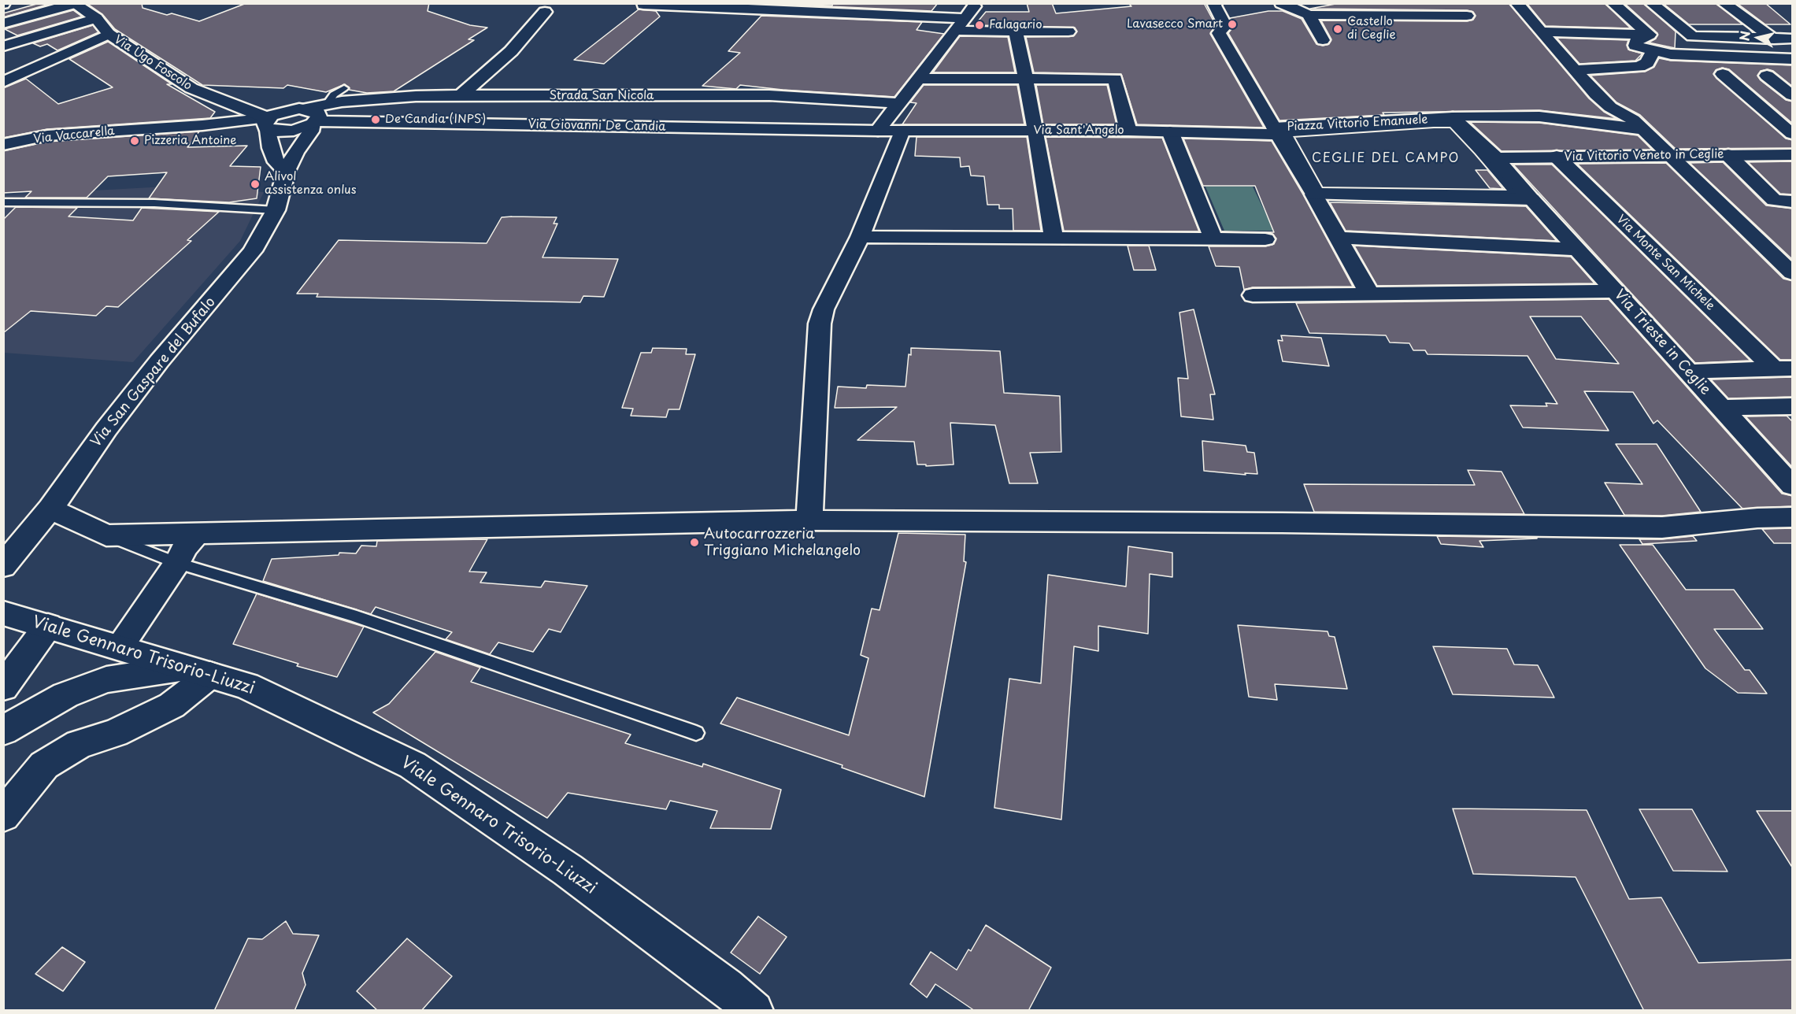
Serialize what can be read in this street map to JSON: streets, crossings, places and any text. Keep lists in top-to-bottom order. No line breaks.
{"streets":{"street":["Via Ugo Foscolo","Strada San Nicola","Piazza Vittorio Emanuele","Via Giovanni De Candia","Via Sant'Angelo","Via Vaccarella","Via Vittorio Veneto in Ceglie","Via Monte San Michele","Via Trieste in Ceglie","Via San Gaspare del Bufalo","Viale Gennaro Trisorio-Liuzzi"]},"crossings":[["Via Ugo Foscolo","Strada San Nicola"],["Via Ugo Foscolo","Via Giovanni De Candia"],["Via Ugo Foscolo","Via Vaccarella"],["Strada San Nicola","Via Giovanni De Candia"],["Strada San Nicola","Via Vaccarella"],["Piazza Vittorio Emanuele","Via Sant'Angelo"],["Via Giovanni De Candia","Via Sant'Angelo"],["Via Giovanni De Candia","Via Vaccarella"],["Via Giovanni De Candia","Via San Gaspare del Bufalo"],["Via Vittorio Veneto in Ceglie","Via Monte San Michele"]],"districts":["CEGLIE DEL CAMPO"],"places":["Lavasecco Smart","Falagario","Castello di Ceglie","De Candia (INPS)","Pizzeria Antoine","Alivol assistenza onlus","Autocarrozzeria Triggiano Michelangelo"],"north":"left"}
